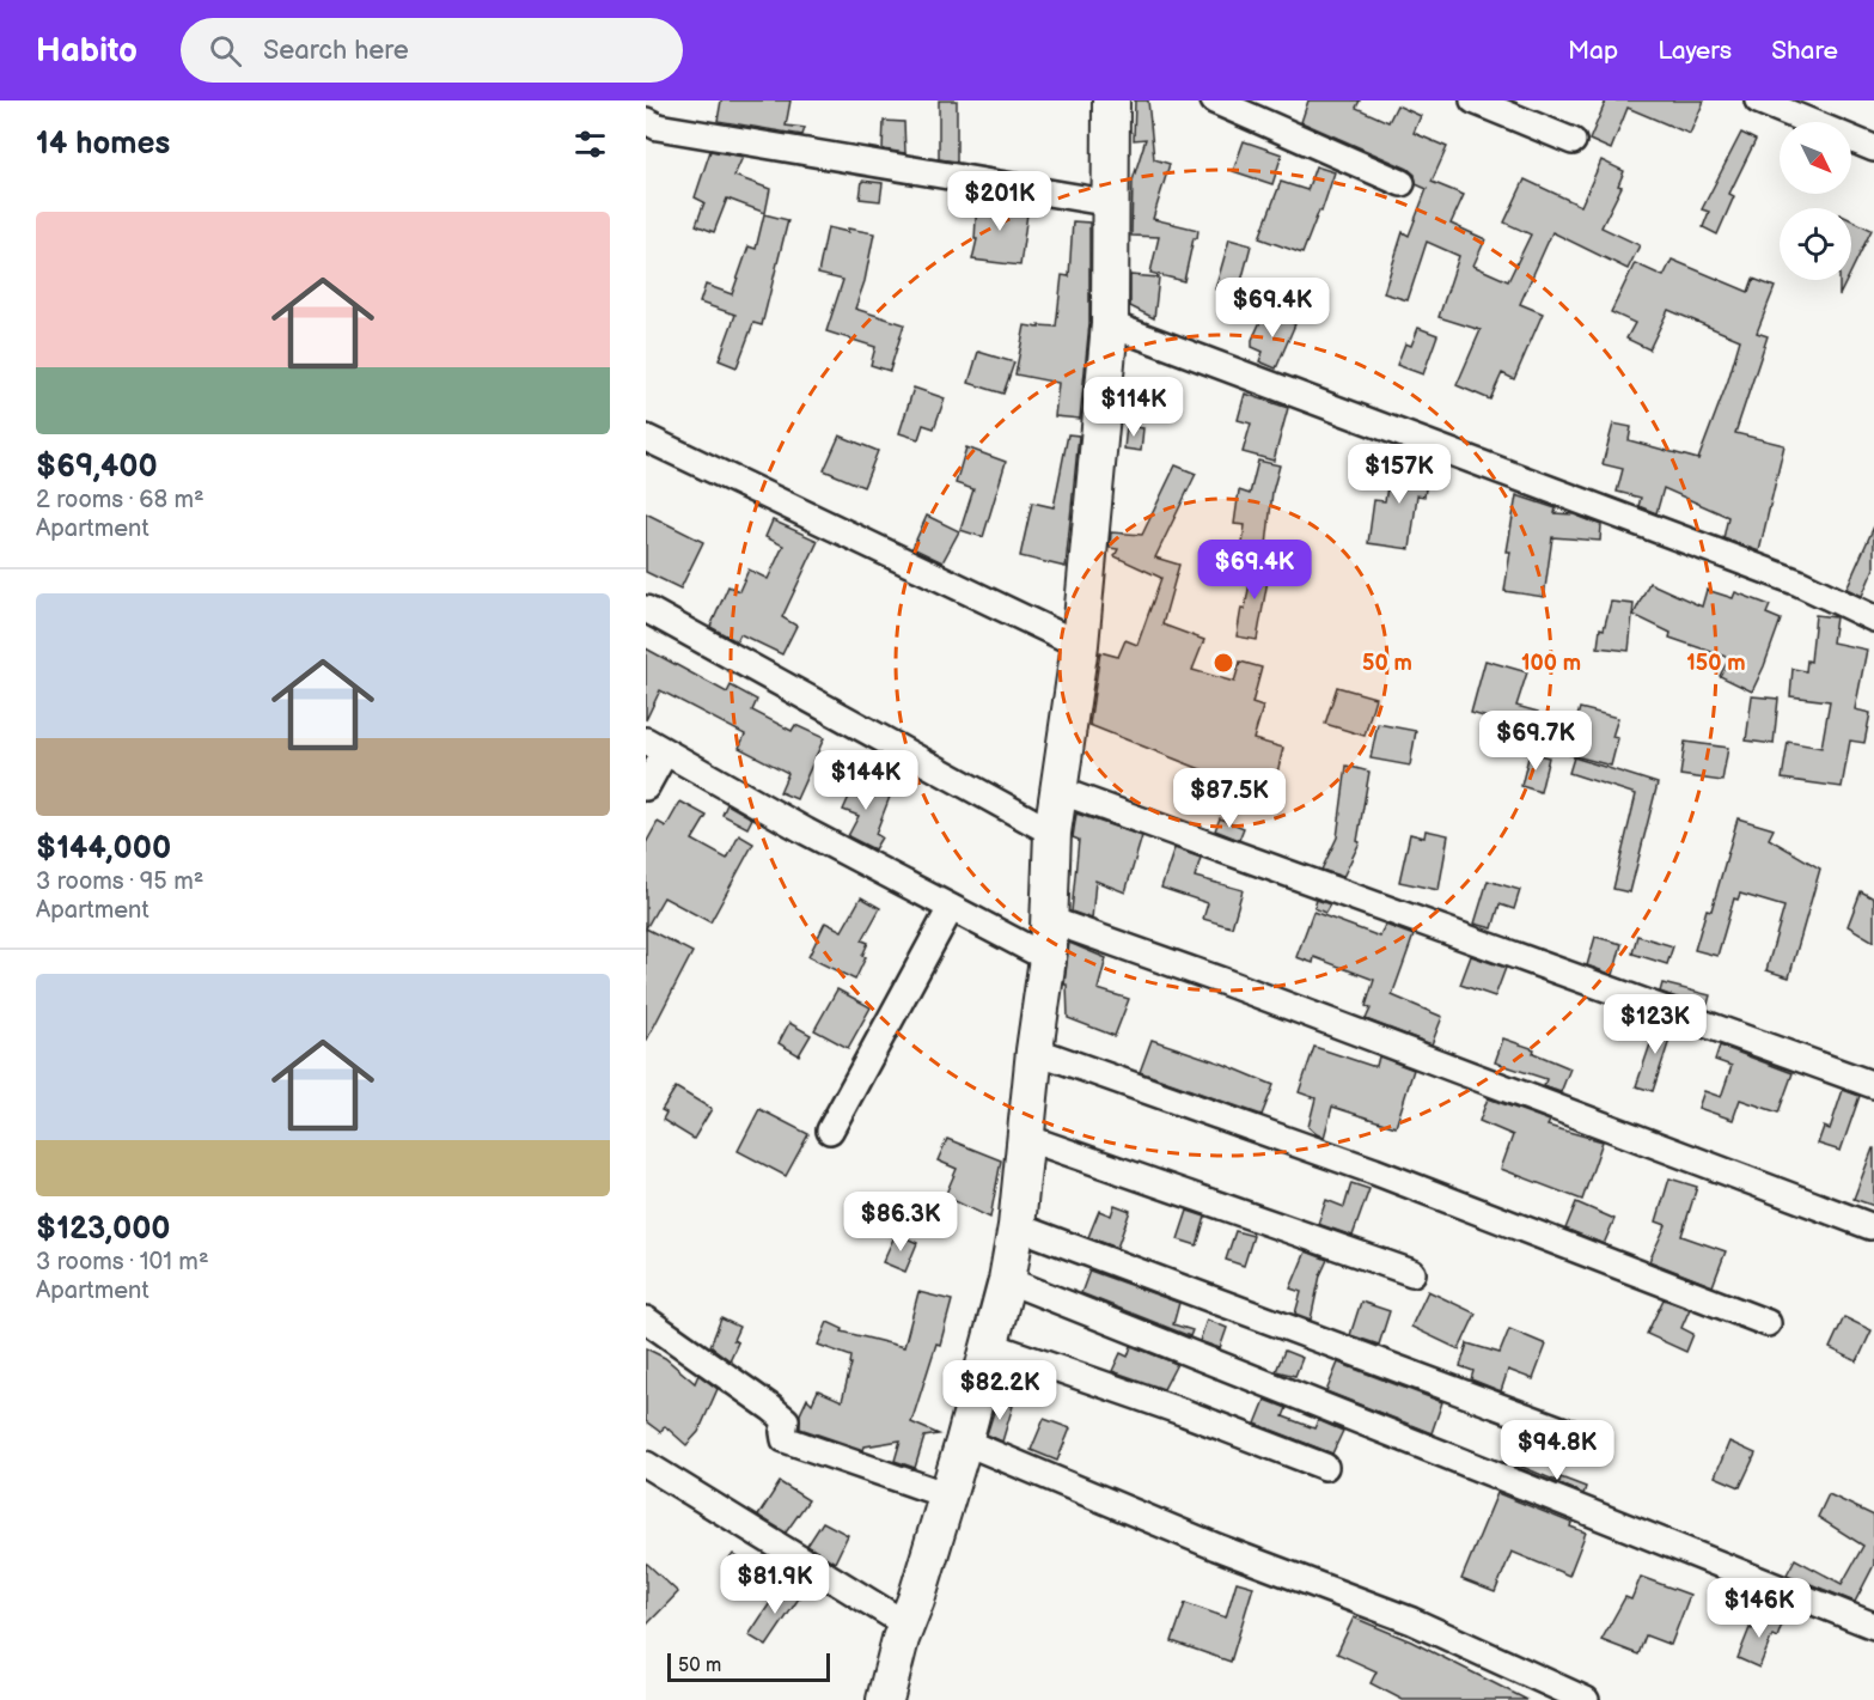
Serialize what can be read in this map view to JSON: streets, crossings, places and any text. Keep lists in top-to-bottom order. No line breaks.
{"scale_bar":"50 m","north":"bottom right","page":{"header":"Habito","search":"Search here","nav":["Map","Layers","Share"],"heading":"14 homes","price":["$201K","$69.4K","$114K","$157K","$69.4K","$69.7K","$144K","$87.5K","$123K","$86.3K","$82.2K","$94.8K","$81.9K","$146K"],"list":[{"name":"$69,400","note":"2 rooms · 68 m² · Apartment"},{"name":"$144,000","note":"3 rooms · 95 m² · Apartment"},{"name":"$123,000","note":"3 rooms · 101 m² · Apartment"}],"scale":"50 m"},"rings":["50 m","100 m","150 m"]}
